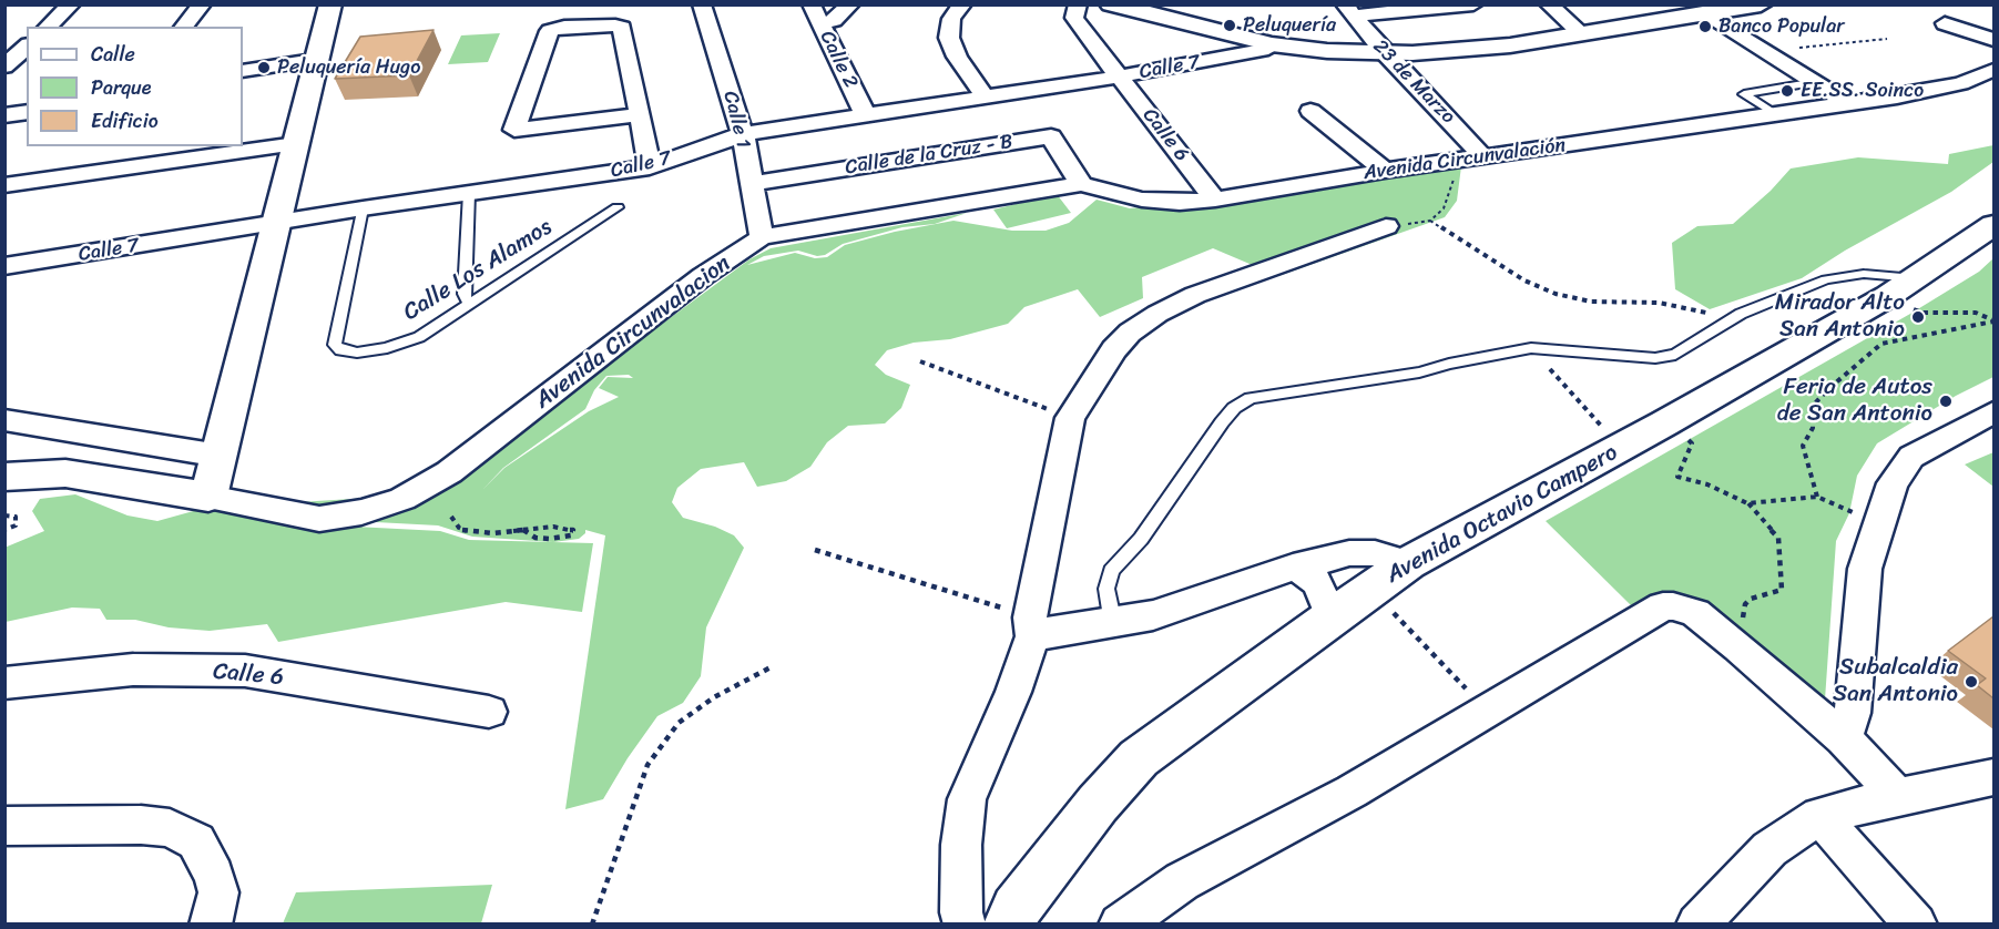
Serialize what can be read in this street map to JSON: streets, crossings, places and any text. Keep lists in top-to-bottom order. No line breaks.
{"streets":{"main road":["Avenida Octavio Campero"],"street":["Calle 2","Calle 7","23 de Marzo","Calle 1","Calle 6","Calle de la Cruz - B","Avenida Circunvalación","Avenida Circunvalacion"],"lane":["Calle Los Alamos"]},"crossings":[["Calle 2","Calle 7"],["Calle 7","Calle 1"],["Calle 7","Calle 6"],["Calle 7","Calle Los Alamos"],["23 de Marzo","Avenida Circunvalación"],["Calle 1","Calle de la Cruz - B"],["Calle 1","Avenida Circunvalacion"],["Calle 6","Avenida Circunvalación"],["Calle de la Cruz - B","Avenida Circunvalación"],["Calle de la Cruz - B","Avenida Circunvalacion"],["Avenida Circunvalación","Avenida Circunvalacion"]],"places":["Peluquería","Banco Popular","Peluquería Hugo","EE.SS. Soinco","Mirador Alto San Antonio","Feria de Autos de San Antonio","Subalcaldia San Antonio"],"legend":["Calle","Parque","Edificio"]}
